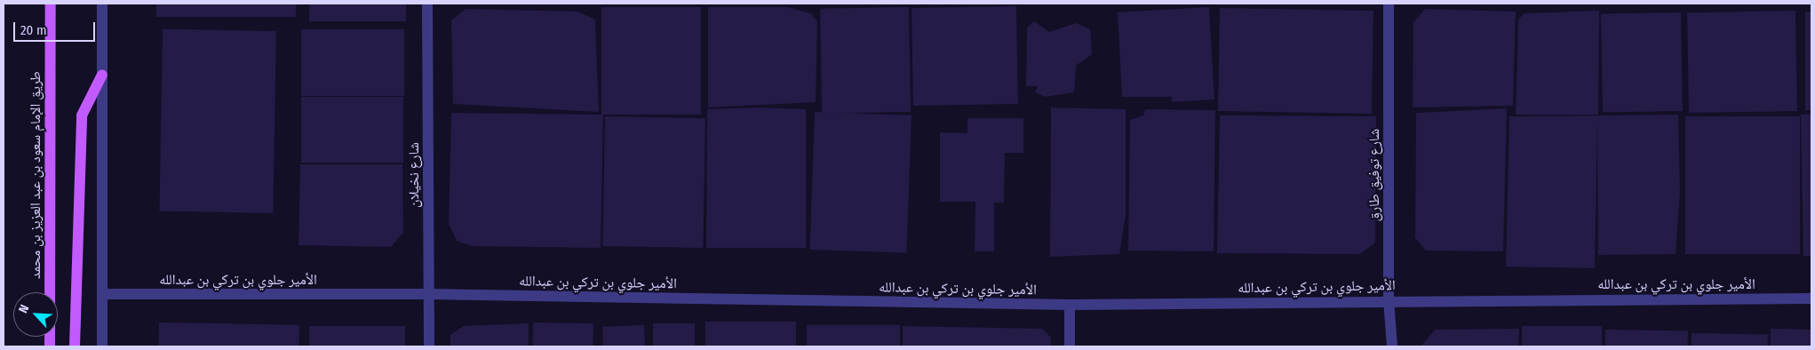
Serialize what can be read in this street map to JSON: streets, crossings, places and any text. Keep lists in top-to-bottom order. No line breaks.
{"streets":{"main road":["طريق الإمام سعود بن عبد العزيز بن محمد"],"street":["شارع نخيلان","شارع توفيق طارق","الأمير جلوي بن تركي بن عبدالله"]},"crossings":[["شارع نخيلان","الأمير جلوي بن تركي بن عبدالله"],["شارع توفيق طارق","الأمير جلوي بن تركي بن عبدالله"]],"scale_bar":"20 m","north":"top left"}
